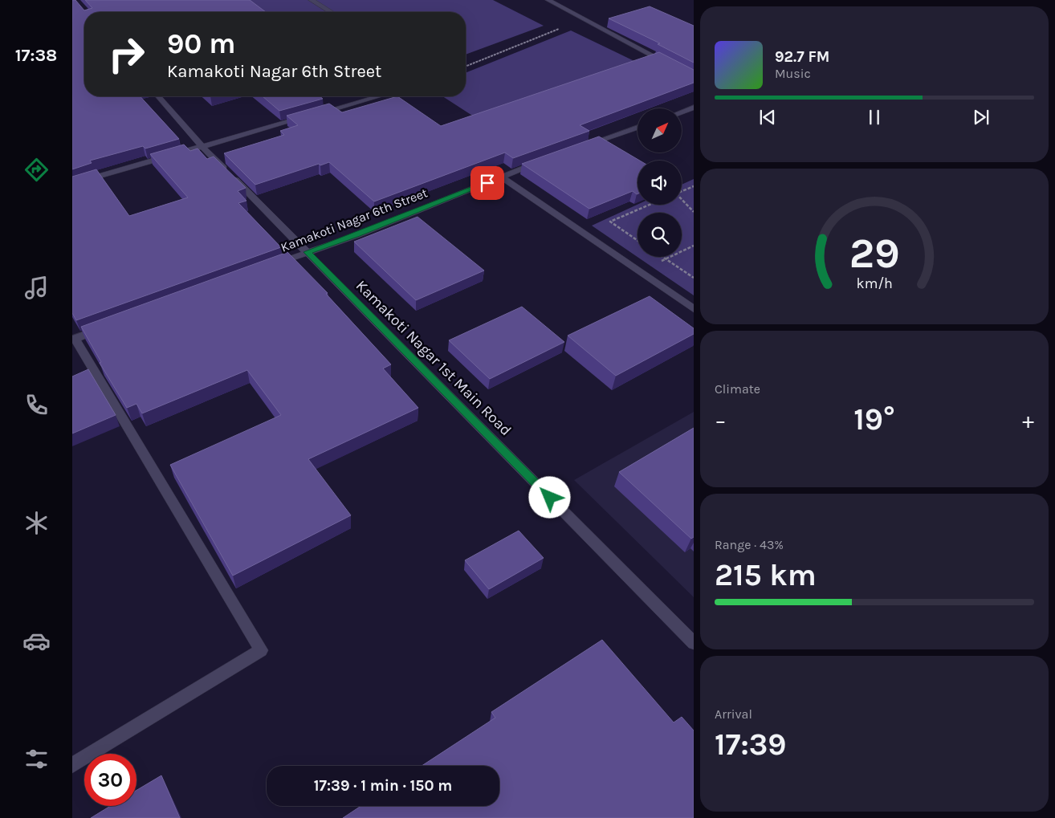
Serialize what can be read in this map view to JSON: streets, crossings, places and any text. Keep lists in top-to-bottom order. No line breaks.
{"streets":{"street":["Kamakoti Nagar 6th Street","Kamakoti Nagar 1st Main Road"]},"crossings":[["Kamakoti Nagar 6th Street","Kamakoti Nagar 1st Main Road"]],"north":"top right","page":{"tabs":"17:38","turn":["90 m","Kamakoti Nagar 6th Street"],"song":["92.7 FM","Music"],"tile":["Climate",["Range · 43%","215 km"],["Arrival","17:39"]],"heat":["−","19°","+"],"limit":"30","trip":"17:39 · 1 min · 150 m","gauge":["29","km/h"]}}
